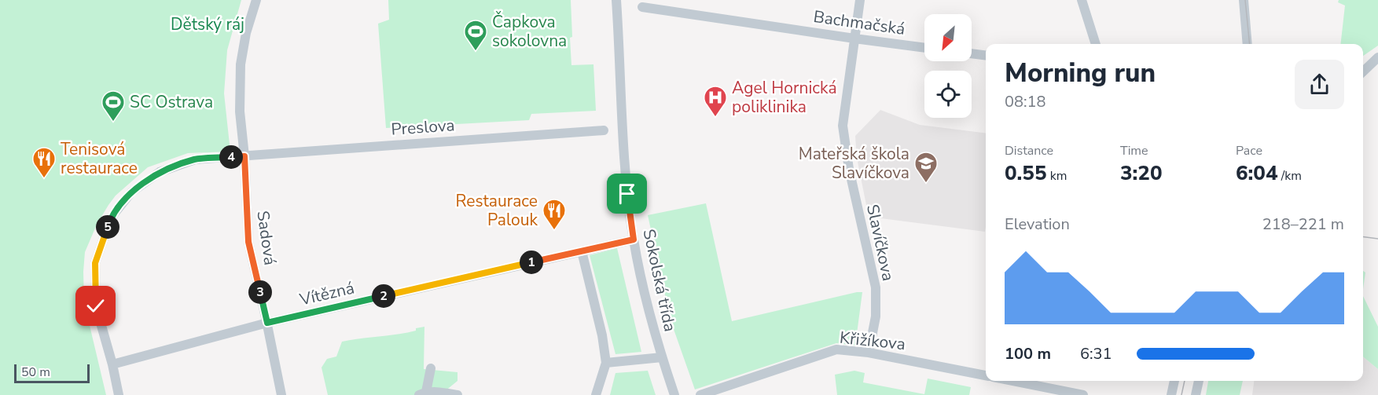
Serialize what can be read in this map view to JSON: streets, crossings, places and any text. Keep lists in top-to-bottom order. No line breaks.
{"streets":{"street":["Bachmačská","Preslova","Sadová","Slavíčkova","Sokolská třída","Vítězná","Křižíkova"]},"crossings":[["Bachmačská","Slavíčkova"],["Preslova","Sadová"],["Preslova","Vítězná"],["Sadová","Vítězná"],["Slavíčkova","Křižíkova"],["Sokolská třída","Vítězná"]],"parks":["Dětský ráj"],"places":{"sports":["Čapkova sokolovna","SC Ostrava"],"hospital":["Agel Hornická poliklinika"],"restaurant":["Tenisová restaurace","Restaurace Palouk"],"school or university":["Mateřská škola Slavíčkova"]},"scale_bar":"50 m","north":"bottom left","page":{"heading":["Morning run","08:18"],"stats":[["Distance","0.55 km"],["Time","3:20"],["Pace","6:04 /km"]],"pins":["4","5","1","3","2"],"chart":["Elevation","218–221 m"],"list":[{"name":"100 m","note":"6:31"}],"scale":"50 m"}}
